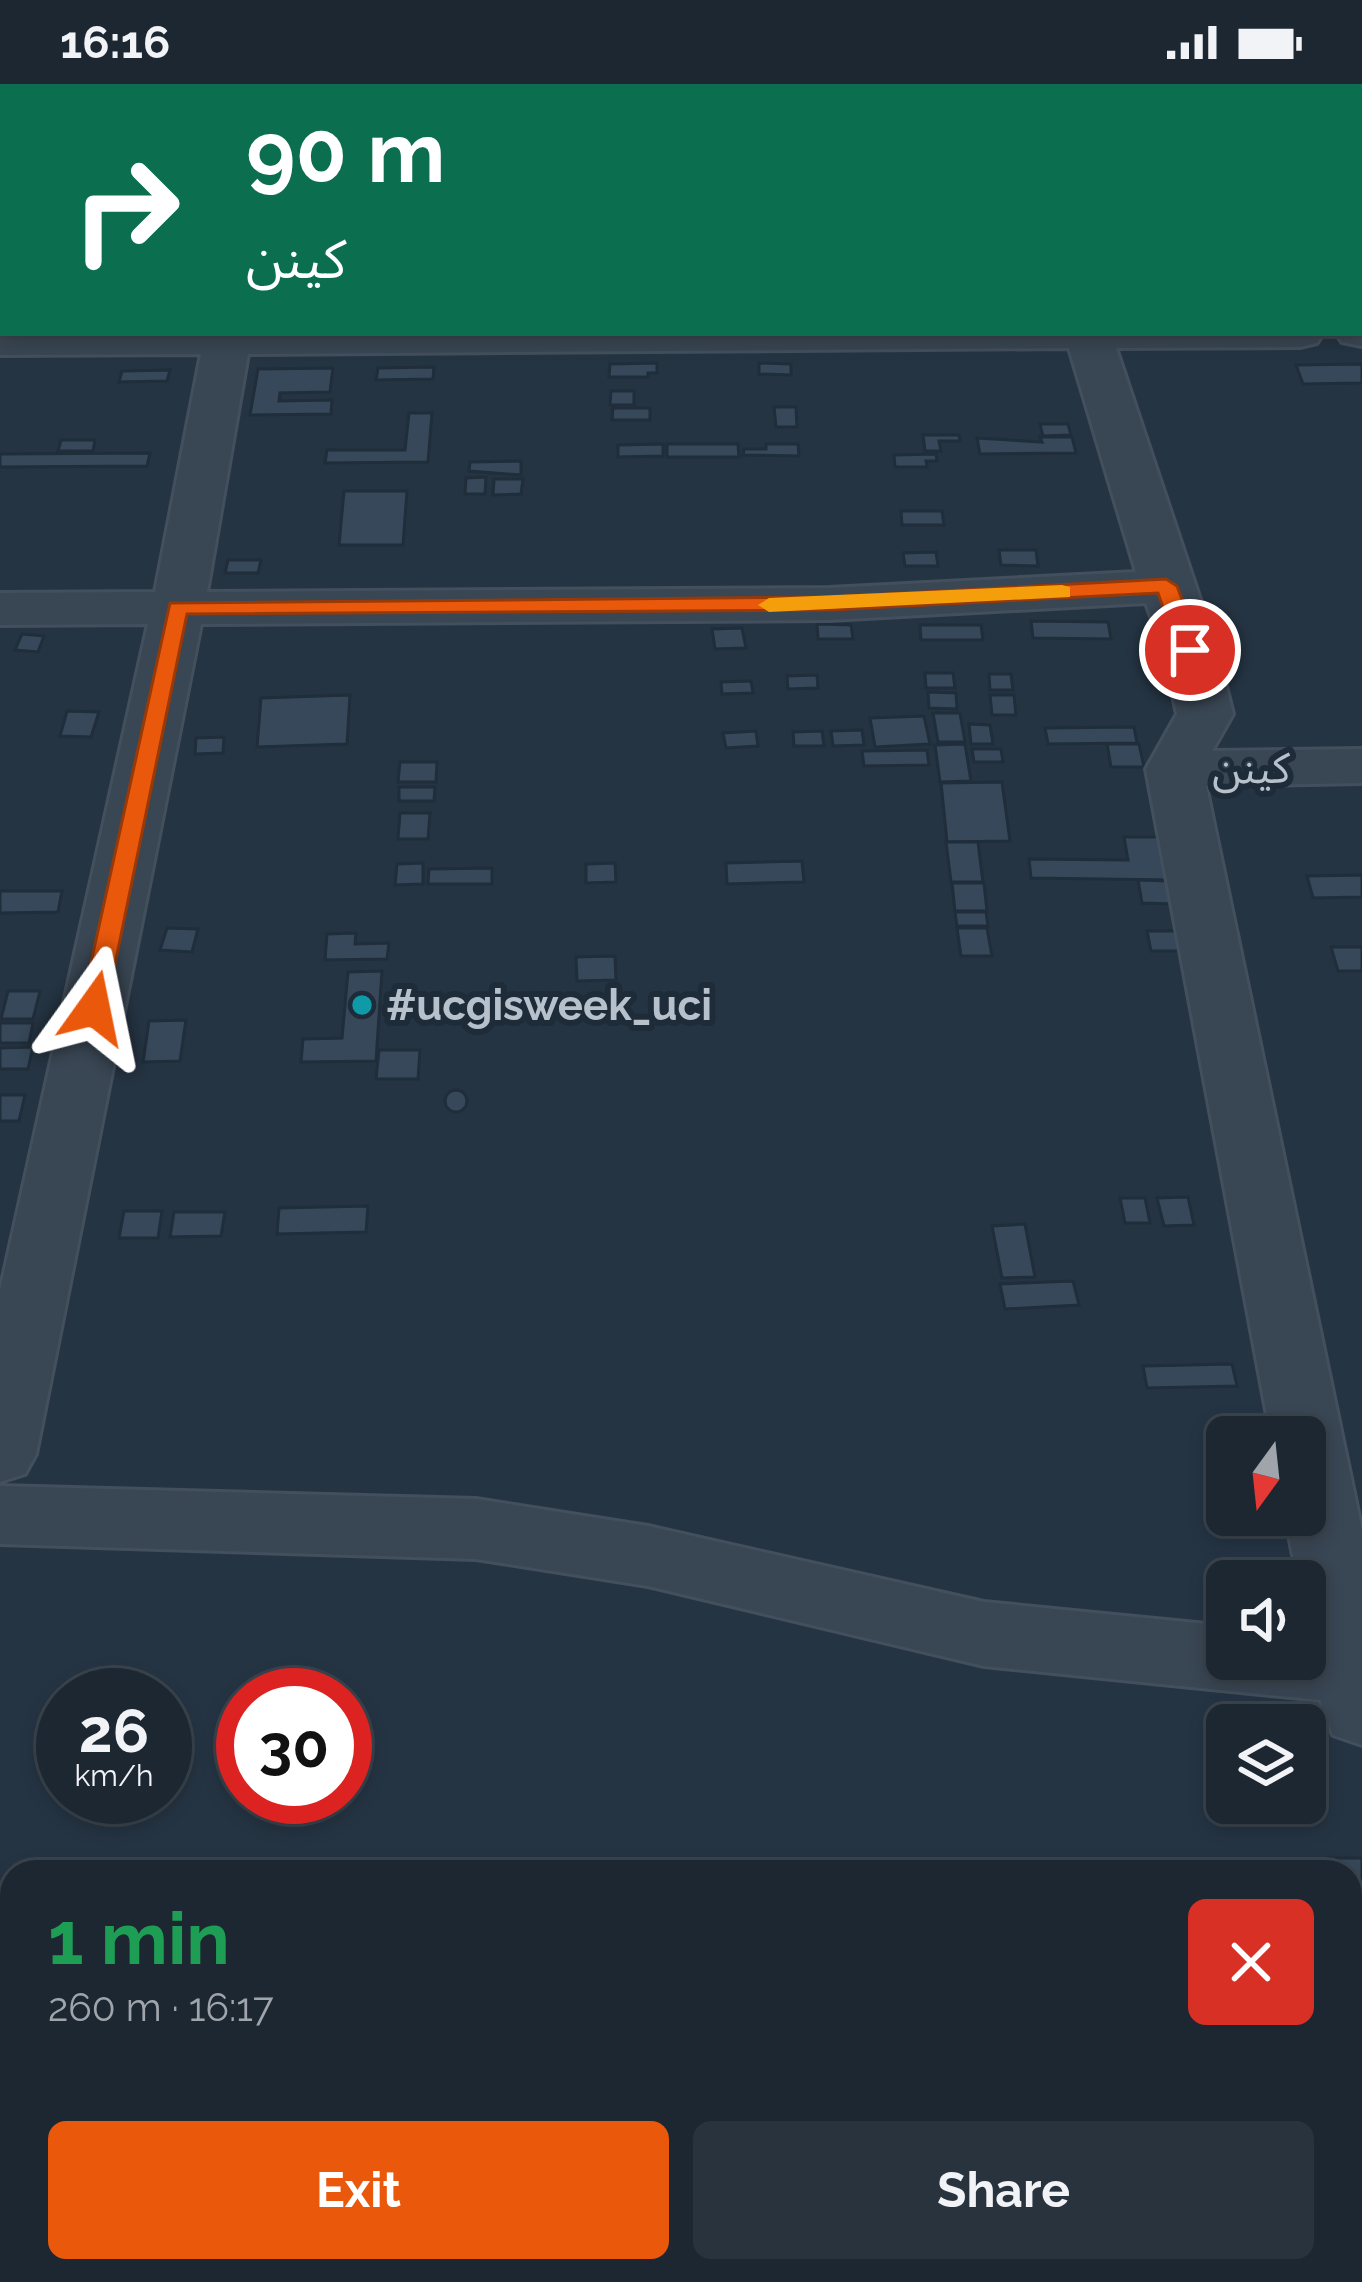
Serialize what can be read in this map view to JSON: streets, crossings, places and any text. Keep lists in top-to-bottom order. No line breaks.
{"streets":{"street":["كينن"]},"places":["#ucgisweek_uci"],"north":"bottom","page":{"status":"16:16","turn":["90 m","كينن"],"speed":"26 km/h","limit":"30","heading":["1 min","260 m · 16:17"],"buttons":["Exit","Share"]}}
